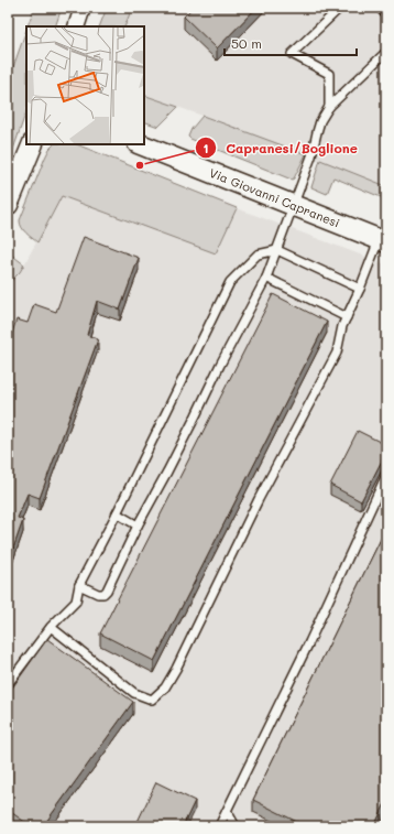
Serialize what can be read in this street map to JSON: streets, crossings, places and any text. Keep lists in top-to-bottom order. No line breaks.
{"streets":{"street":["Via Giovanni Capranesi"]},"places":["Capranesi/Boglione"],"scale_bar":"50 m"}
